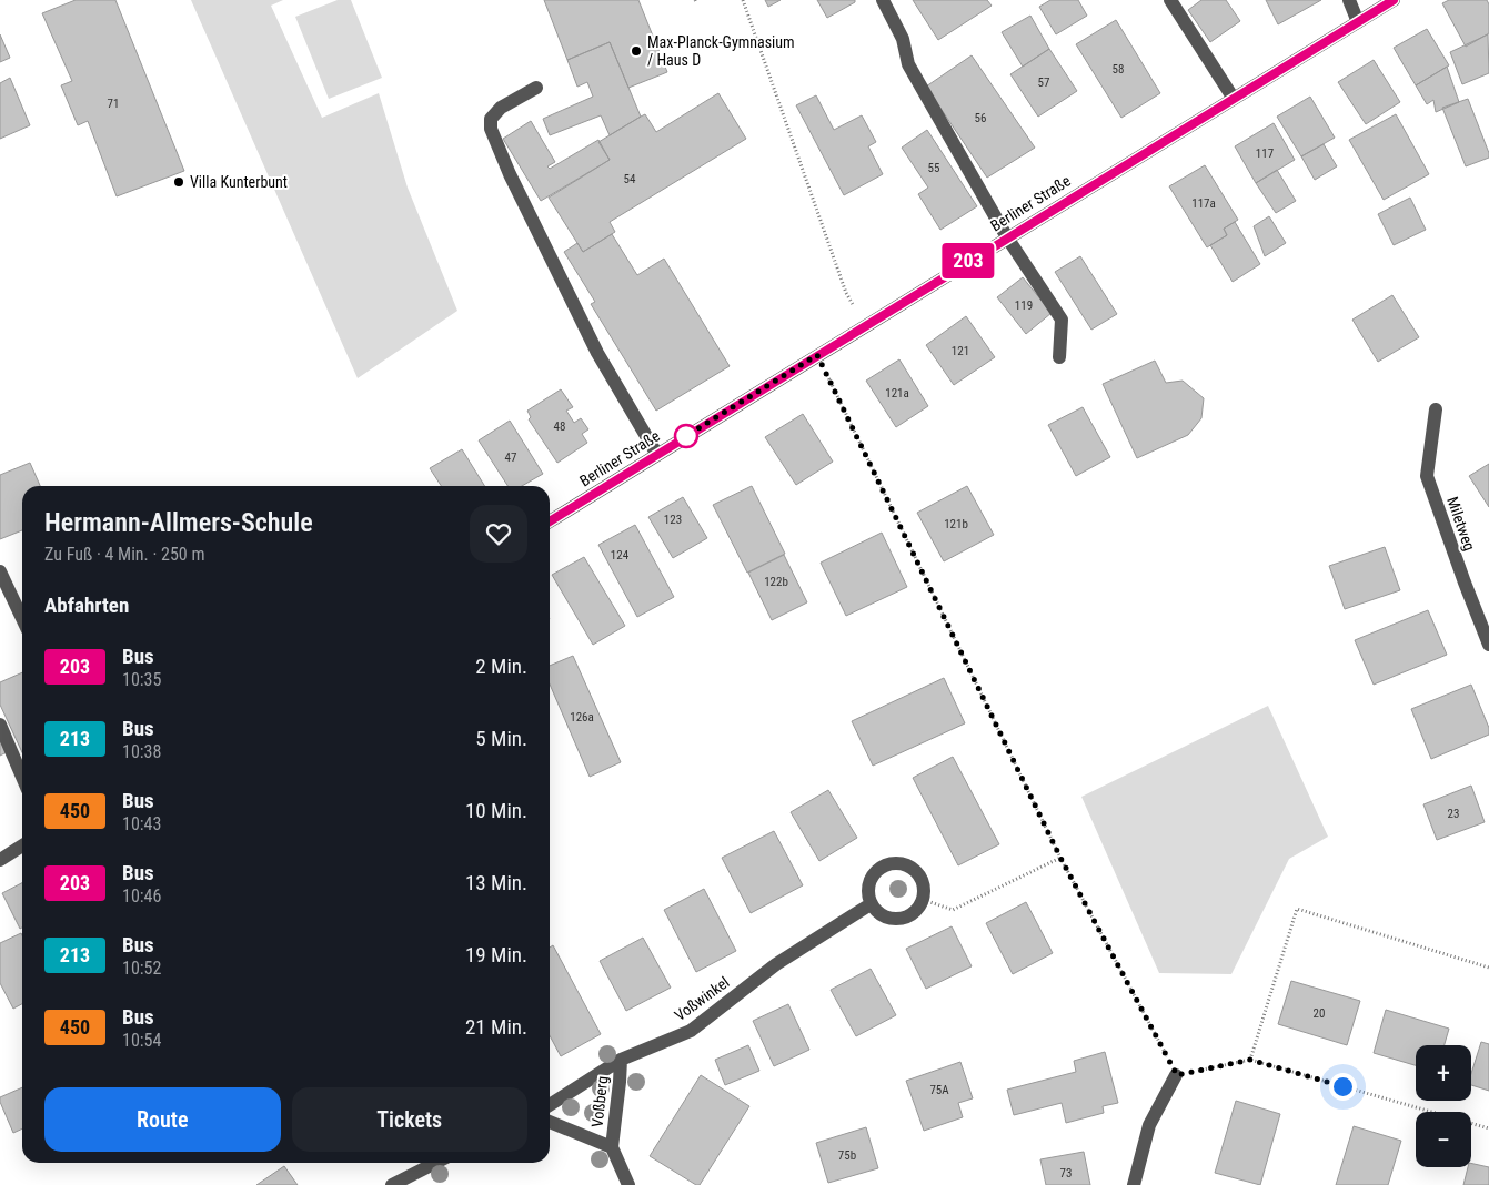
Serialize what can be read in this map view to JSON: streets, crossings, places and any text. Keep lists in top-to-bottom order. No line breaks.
{"streets":{"street":["Berliner Straße","Miletweg","Voßwinkel","Voßberg"]},"crossings":[["Voßwinkel","Voßberg"]],"places":["Max-Planck-Gymnasium / Haus D","Villa Kunterbunt"],"lines":["bus line 203"],"house_numbers":["58","57","71","56","117","55","54","117a","119","121","121a","48","47","123","121b","124","122b","126a","23","20","75A","75b","73"],"page":{"on_map":"203","heading":[["Hermann-Allmers-Schule","Zu Fuß · 4 Min. · 250 m"],"Abfahrten"],"list":[{"mark":"203","name":"Bus","note":"10:35","value":"2 Min."},{"mark":"213","name":"Bus","note":"10:38","value":"5 Min."},{"mark":"450","name":"Bus","note":"10:43","value":"10 Min."},{"mark":"203","name":"Bus","note":"10:46","value":"13 Min."},{"mark":"213","name":"Bus","note":"10:52","value":"19 Min."},{"mark":"450","name":"Bus","note":"10:54","value":"21 Min."}],"map_buttons":["+","−"],"buttons":["Route","Tickets"]}}
